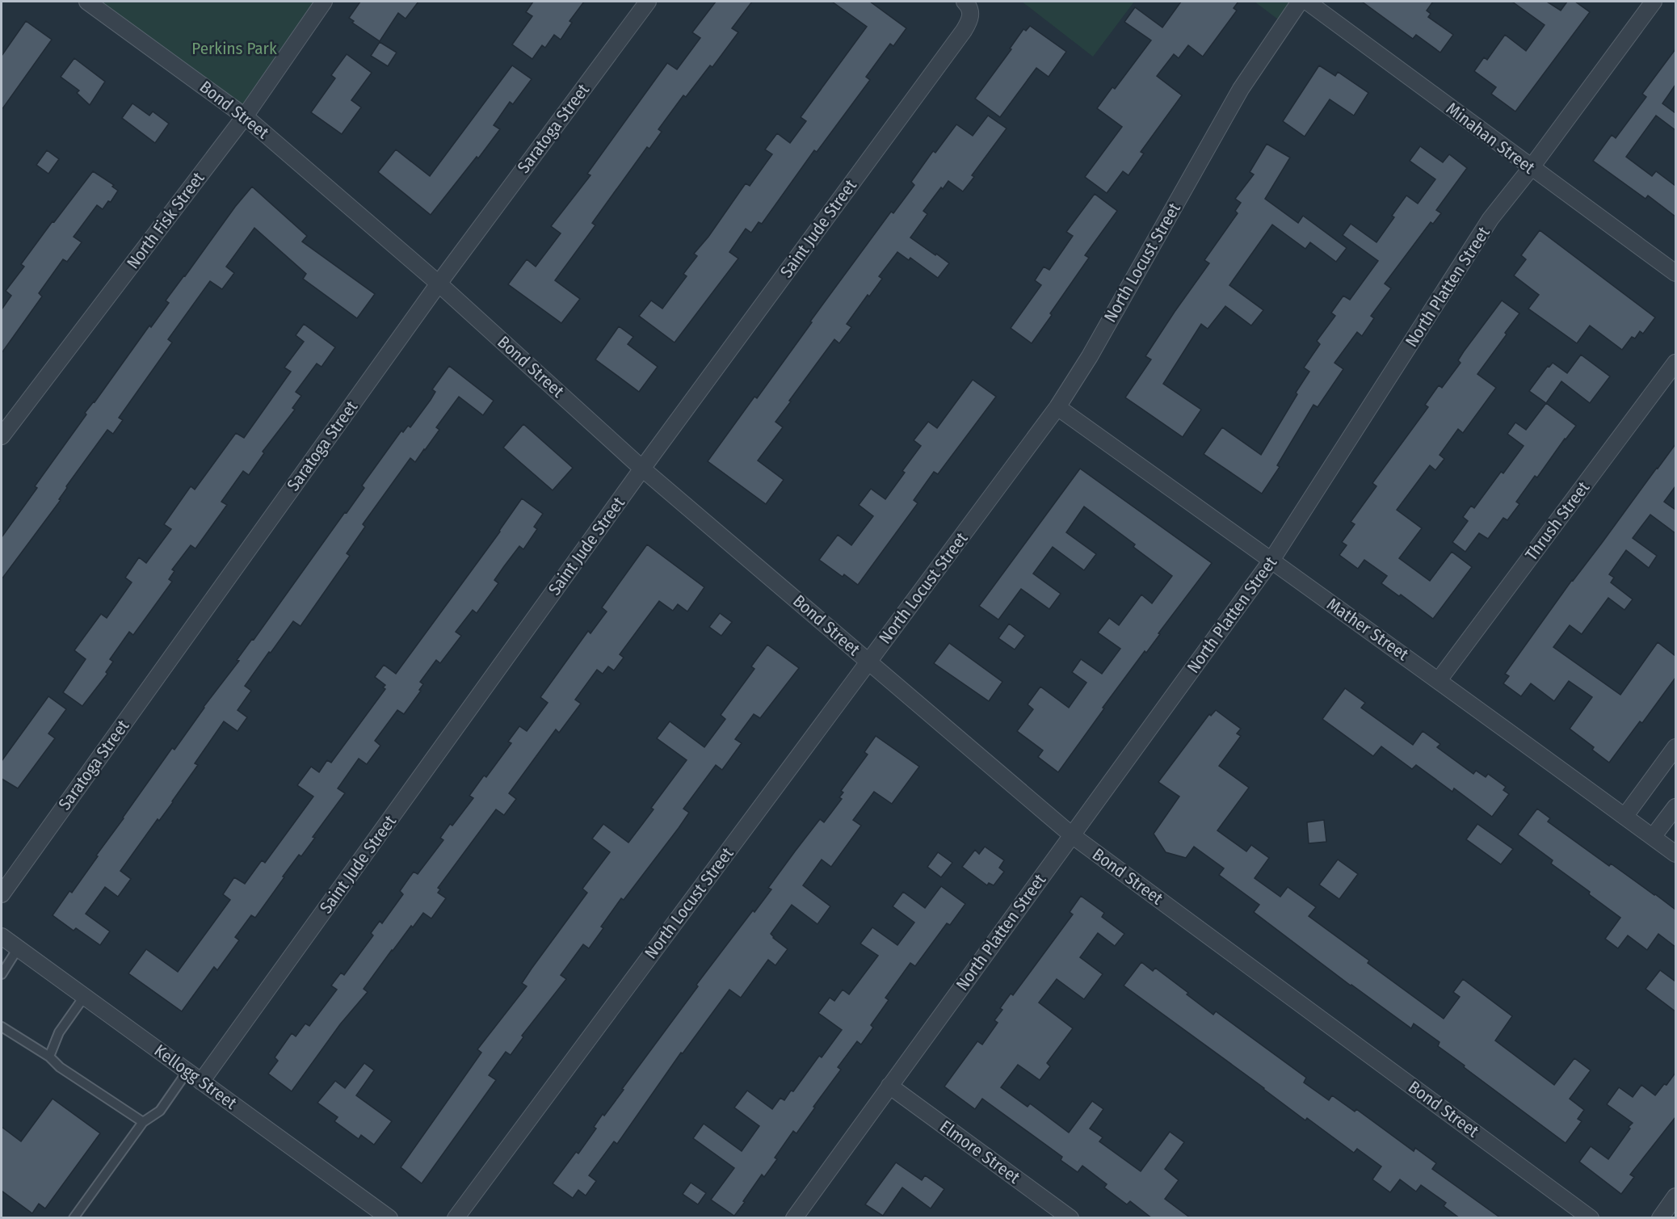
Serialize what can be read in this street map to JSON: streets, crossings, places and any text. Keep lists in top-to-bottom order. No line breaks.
{"streets":{"street":["Bond Street","Saratoga Street","Minahan Street","North Fisk Street","Saint Jude Street","North Locust Street","North Platten Street","Thrush Street","Mather Street","Kellogg Street","Elmore Street"]},"crossings":[["Bond Street","Saratoga Street"],["Bond Street","North Fisk Street"],["Bond Street","Saint Jude Street"],["Bond Street","North Locust Street"],["Bond Street","North Platten Street"],["Minahan Street","North Platten Street"],["Saint Jude Street","Kellogg Street"],["North Locust Street","Mather Street"],["North Platten Street","Mather Street"],["North Platten Street","Elmore Street"],["Thrush Street","Mather Street"]],"parks":["Perkins Park"]}
